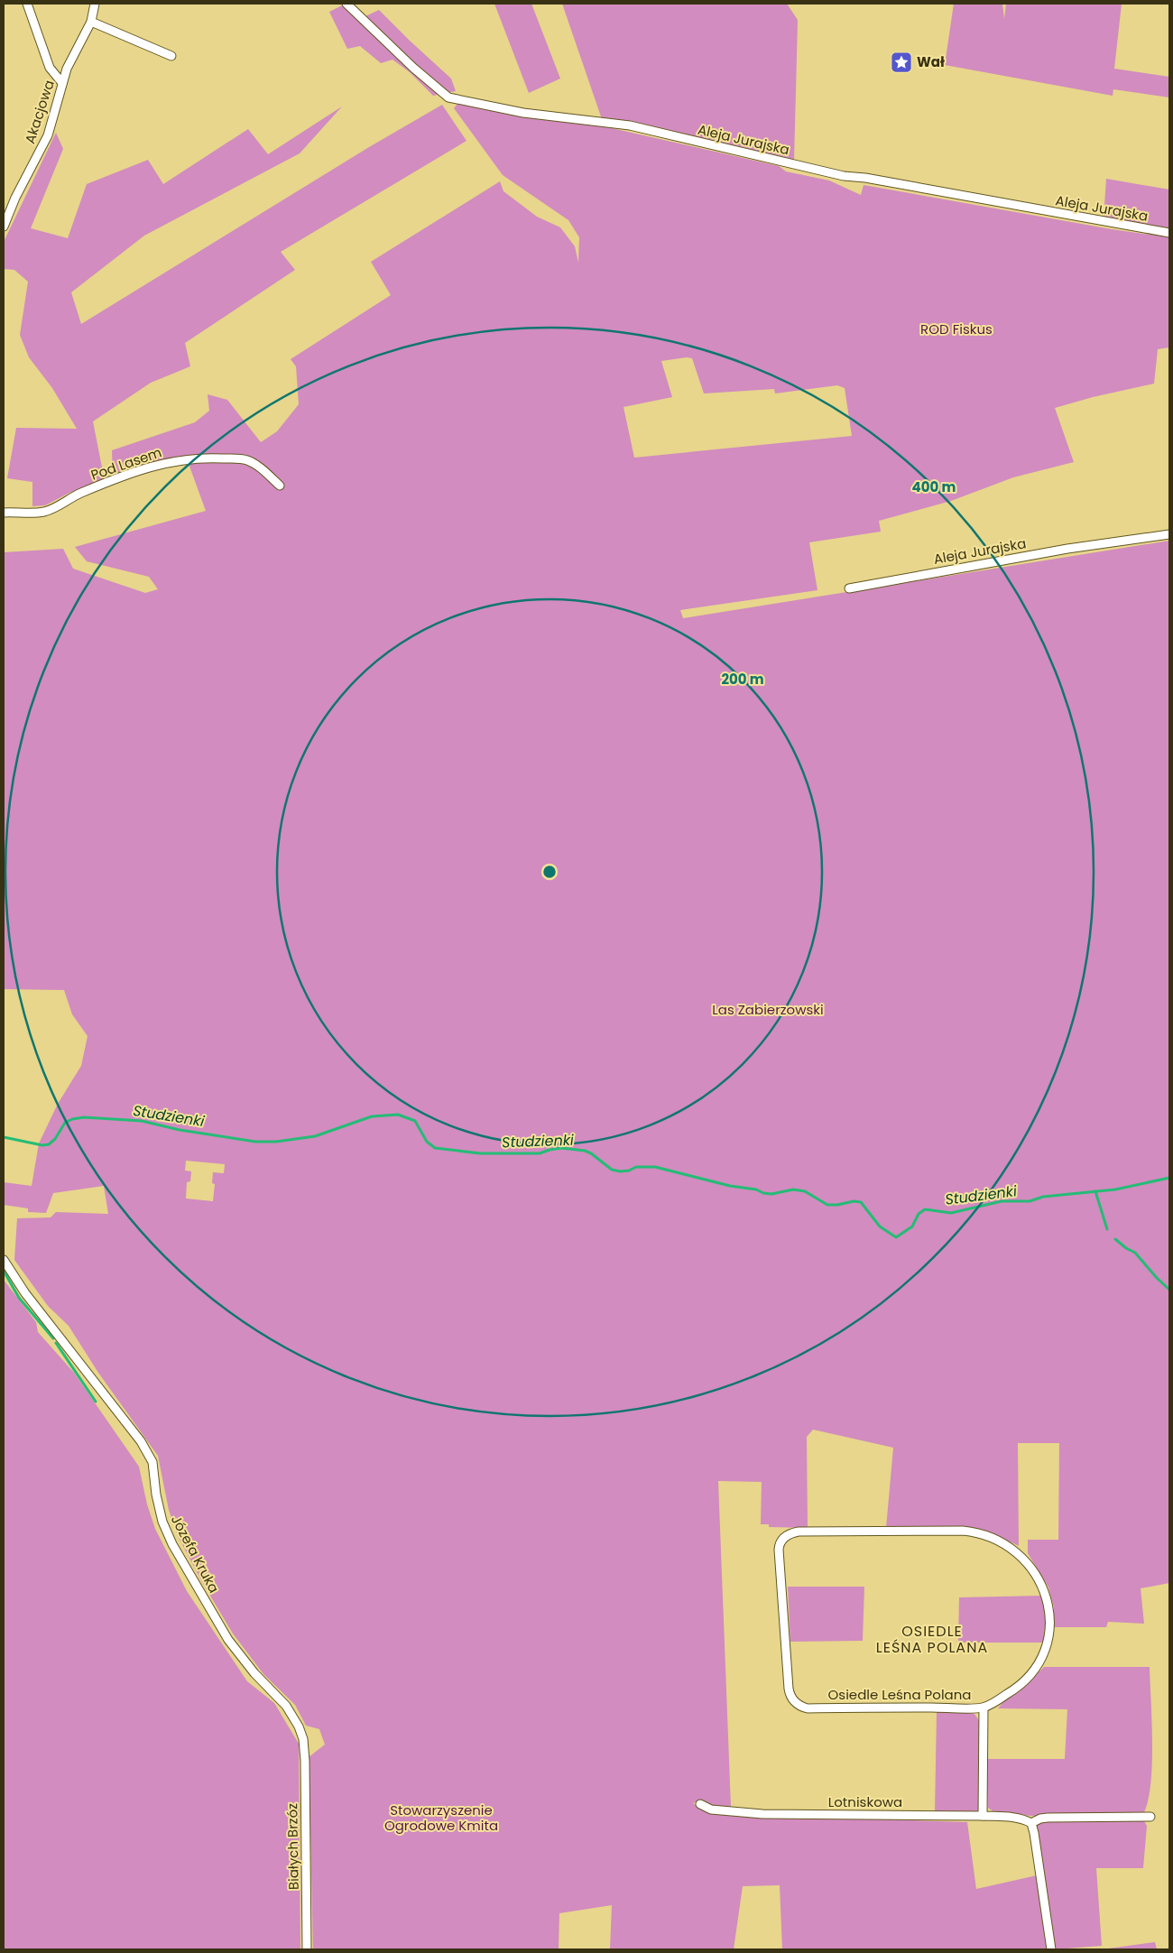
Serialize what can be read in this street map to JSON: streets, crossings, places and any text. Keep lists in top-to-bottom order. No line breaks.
{"streets":{"street":["Akacjowa","Aleja Jurajska","Pod Lasem","Józefa Kruka","Osiedle Leśna Polana","Lotniskowa","Białych Brzóz"]},"crossings":[["Józefa Kruka","Białych Brzóz"]],"districts":["OSIEDLE LEŚNA POLANA"],"water":["Studzienki"],"parks":["ROD Fiskus","Las Zabierzowski","Stowarzyszenie Ogrodowe Kmita"],"places":{"place":["Wał"]},"rings":["400 m","200 m"]}
